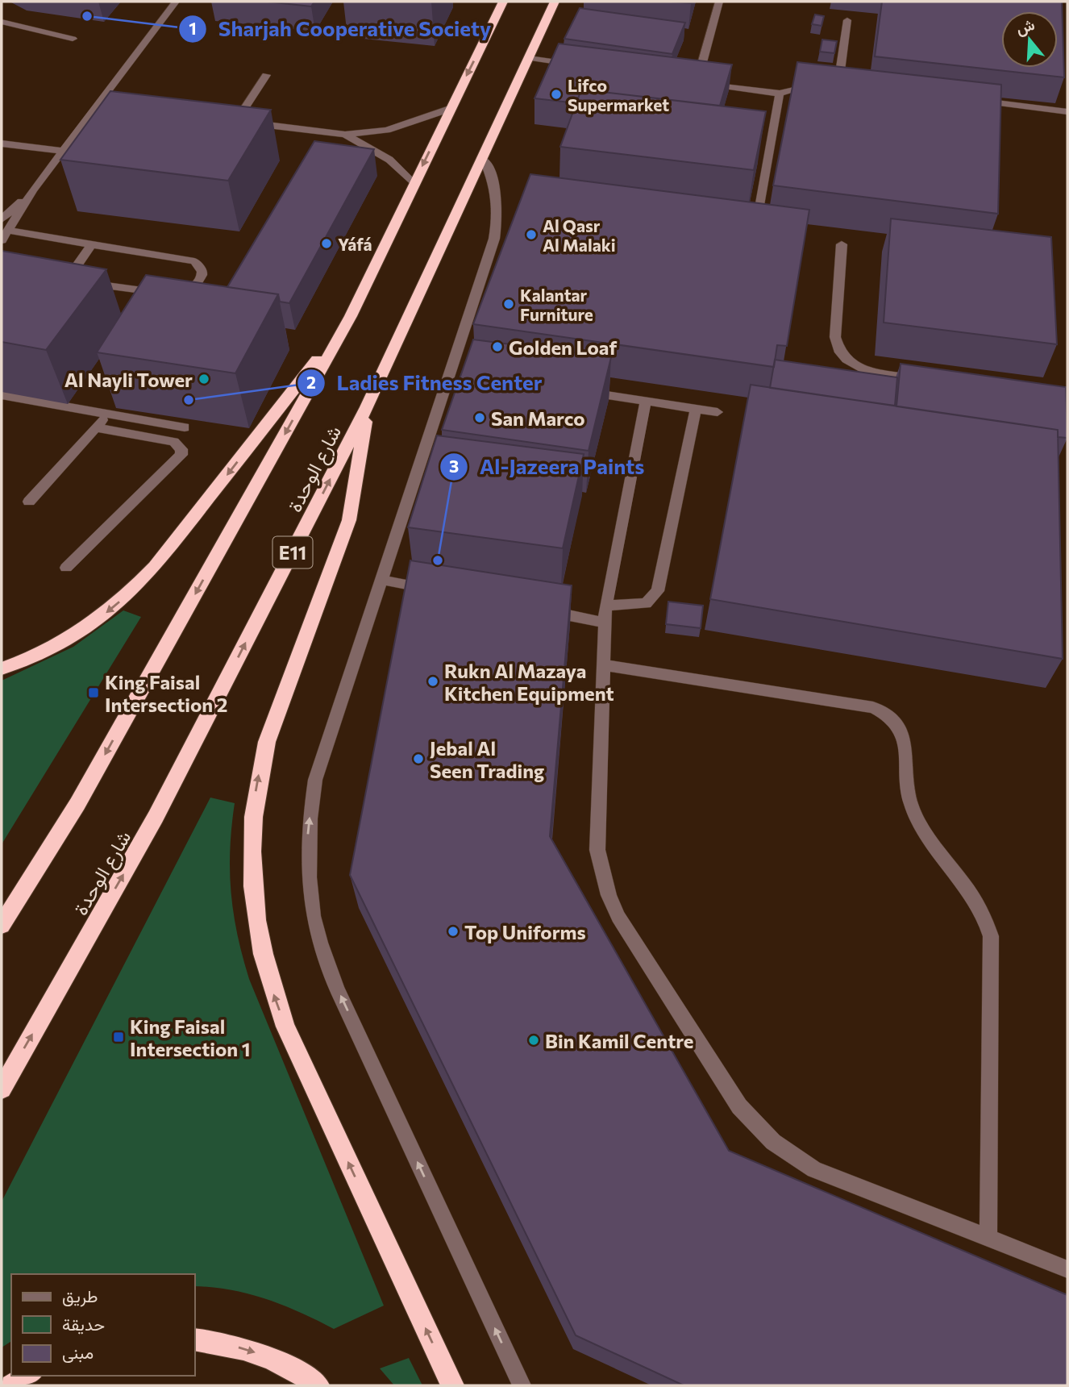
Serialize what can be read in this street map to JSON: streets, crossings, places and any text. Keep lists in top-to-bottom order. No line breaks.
{"streets":{"highway":["شارع الوحدة","E11"]},"places":{"other":["Sharjah Cooperative Society","Lifco Supermarket","Al Qasr Al Malaki","Yáfá","Kalantar Furniture","Golden Loaf","Al Nayli Tower","Ladies Fitness Center","San Marco","Al-Jazeera Paints","Rukn Al Mazaya Kitchen Equipment","Jebal Al Seen Trading","Top Uniforms","Bin Kamil Centre"],"transit":["King Faisal Intersection 2","King Faisal Intersection 1"]},"legend":["طريق","حديقة","مبنى"],"north":"top"}
